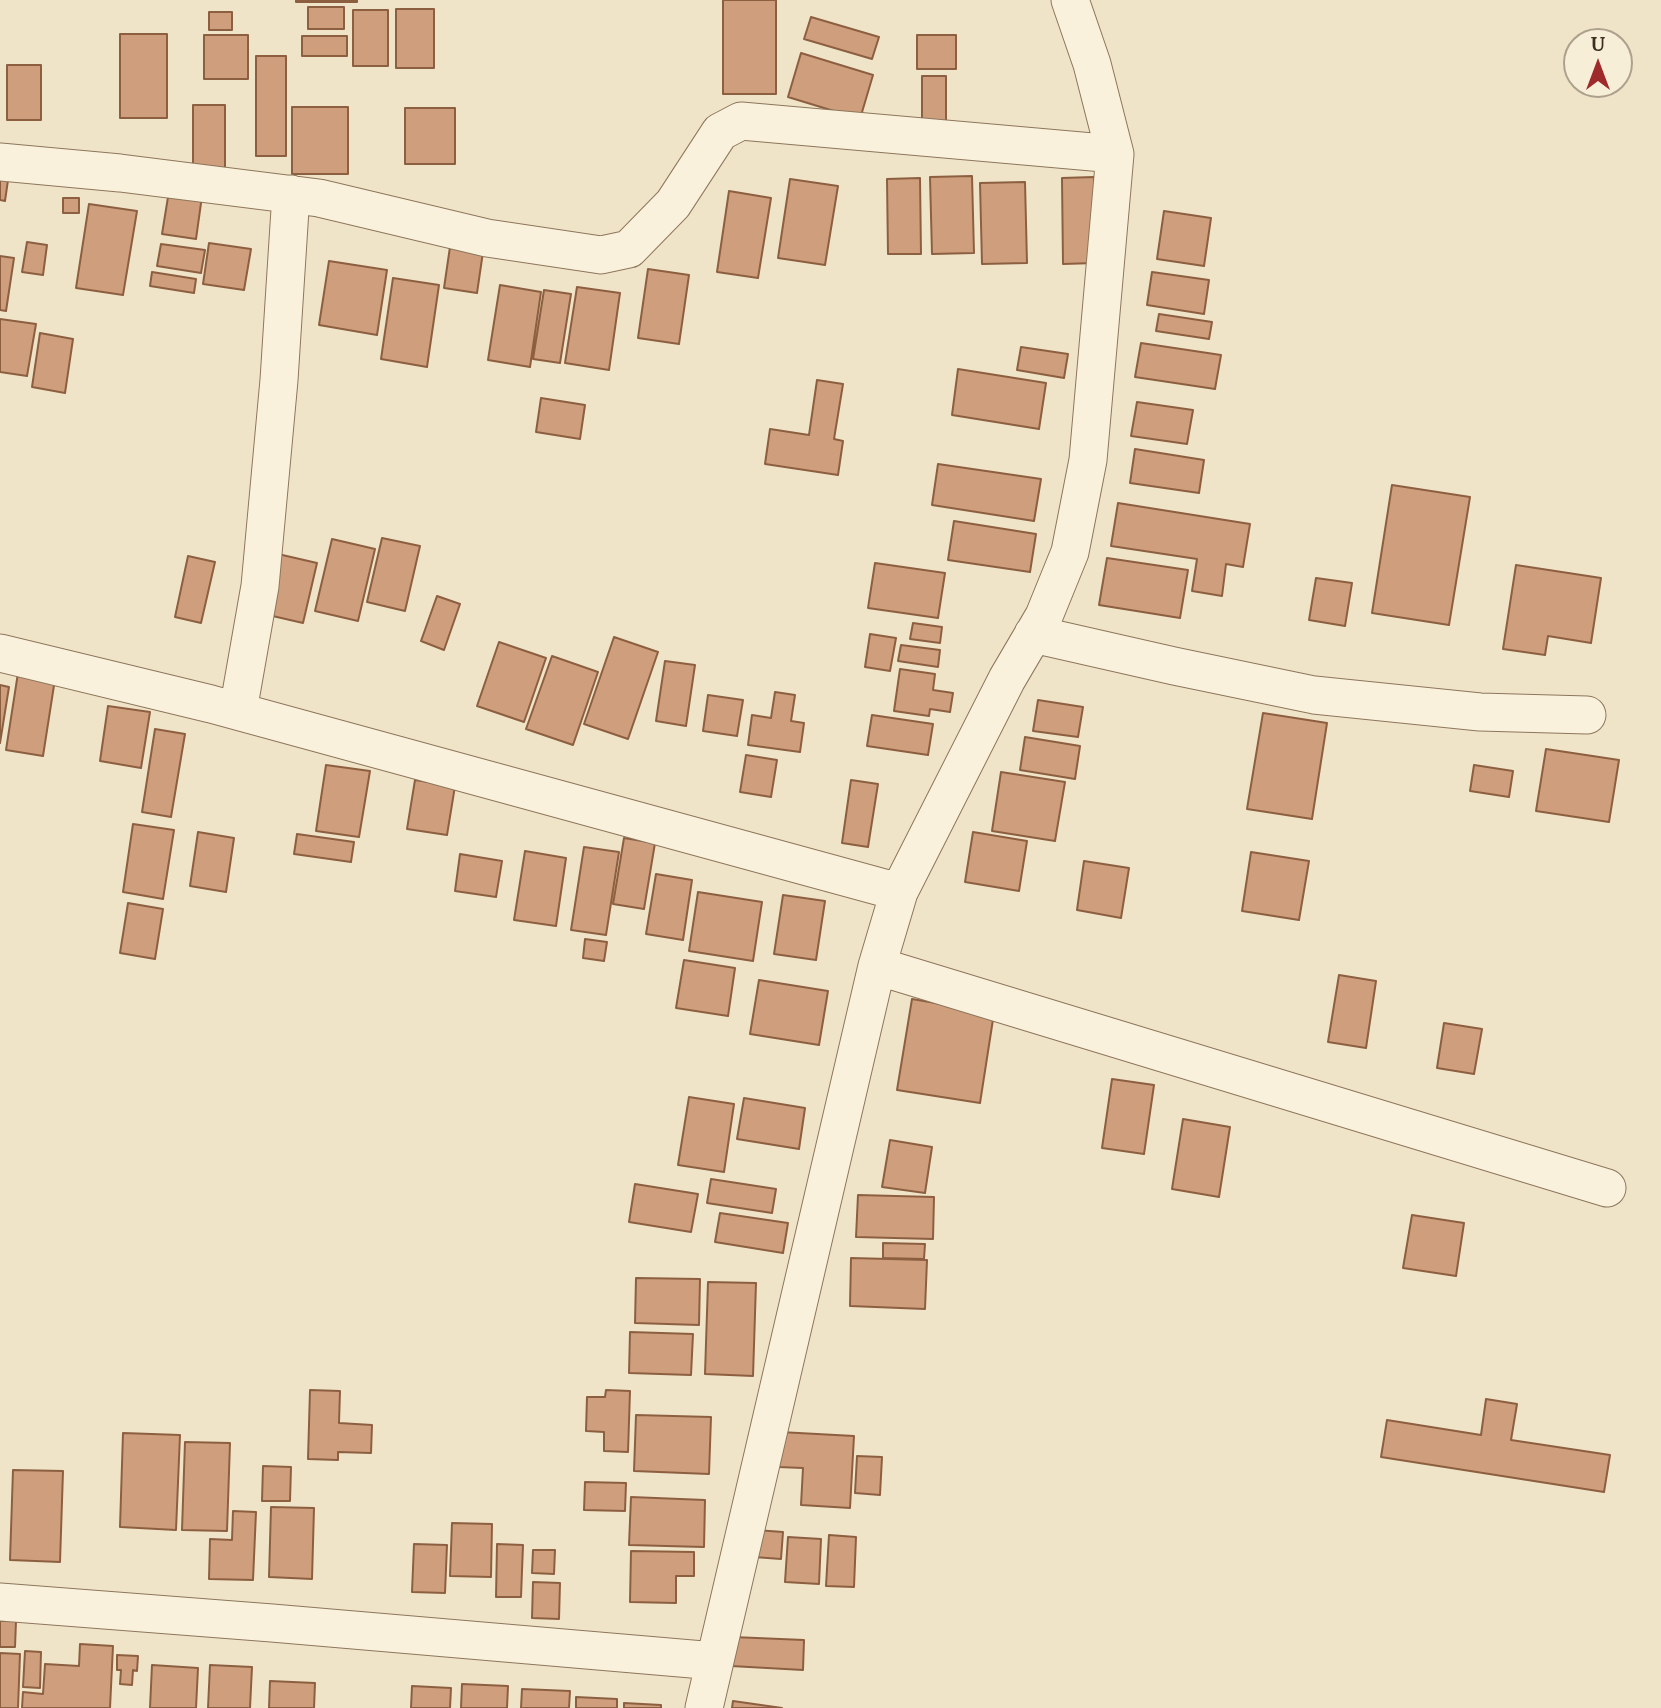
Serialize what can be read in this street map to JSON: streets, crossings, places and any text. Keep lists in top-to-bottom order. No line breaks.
{"north":"top"}
